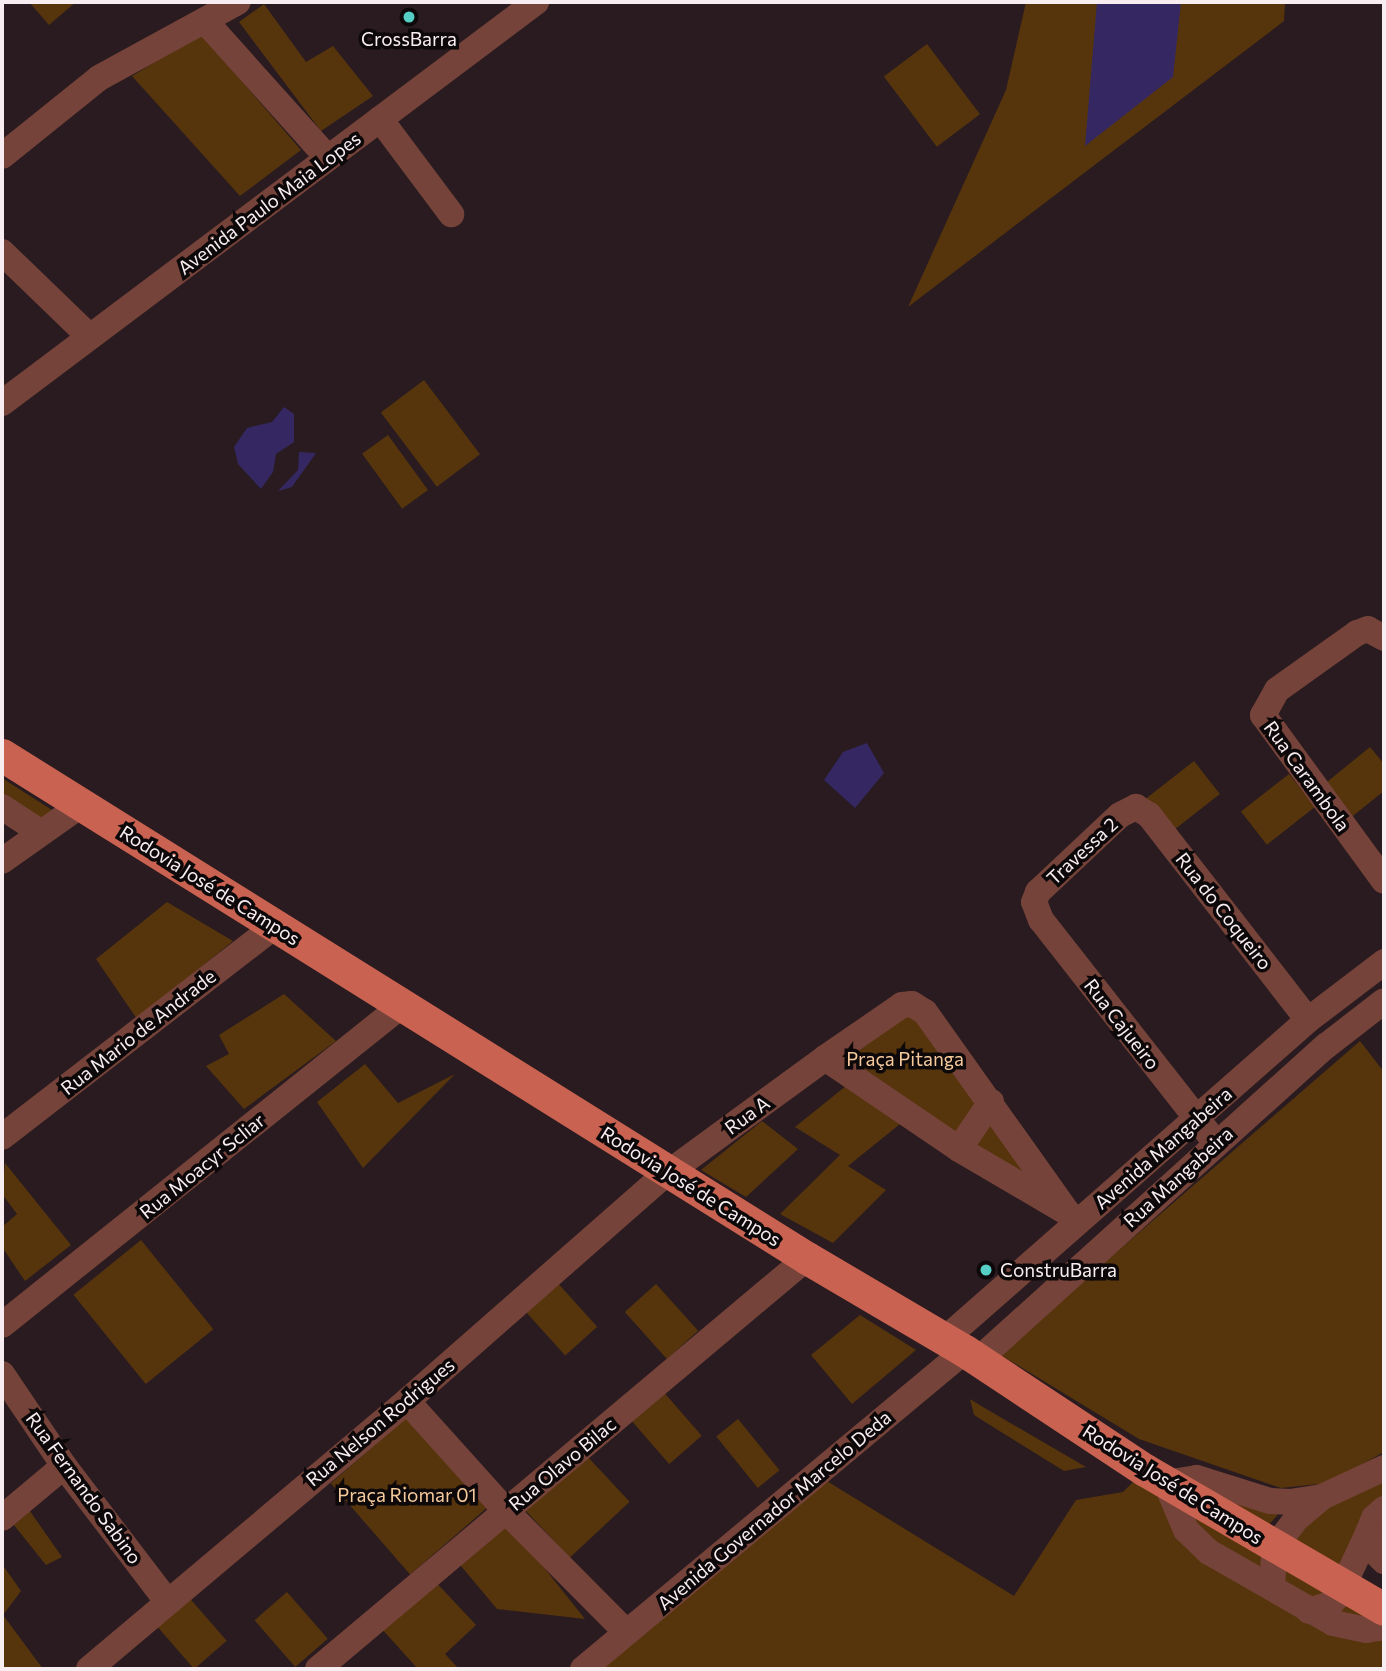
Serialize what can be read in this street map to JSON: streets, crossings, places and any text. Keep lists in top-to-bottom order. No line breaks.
{"streets":{"main road":["Rodovia José de Campos"],"street":["Avenida Paulo Maia Lopes","Rua Carambola","Travessa 2","Rua do Coqueiro","Rua Cajueiro","Rua Mario de Andrade","Rua A","Avenida Mangabeira","Rua Moacyr Scliar","Rua Mangabeira","Rua Nelson Rodrigues","Rua Olavo Bilac","Rua Fernando Sabino","Avenida Governador Marcelo Deda"]},"crossings":[["Travessa 2","Rua do Coqueiro"],["Travessa 2","Rua Cajueiro"],["Rodovia José de Campos","Rua Mario de Andrade"],["Rodovia José de Campos","Rua A"],["Rodovia José de Campos","Avenida Mangabeira"],["Rodovia José de Campos","Rua Moacyr Scliar"],["Rodovia José de Campos","Rua Mangabeira"],["Rodovia José de Campos","Rua Nelson Rodrigues"],["Rodovia José de Campos","Rua Olavo Bilac"],["Rodovia José de Campos","Avenida Governador Marcelo Deda"],["Rua do Coqueiro","Avenida Mangabeira"],["Rua Cajueiro","Avenida Mangabeira"],["Rua Cajueiro","Rua Mangabeira"],["Rua A","Rua Nelson Rodrigues"],["Avenida Mangabeira","Rua Mangabeira"],["Avenida Mangabeira","Avenida Governador Marcelo Deda"],["Rua Mangabeira","Avenida Governador Marcelo Deda"],["Rua Nelson Rodrigues","Rua Fernando Sabino"]],"parks":["Praça Pitanga","Praça Riomar 01"],"places":["CrossBarra","ConstruBarra"]}
